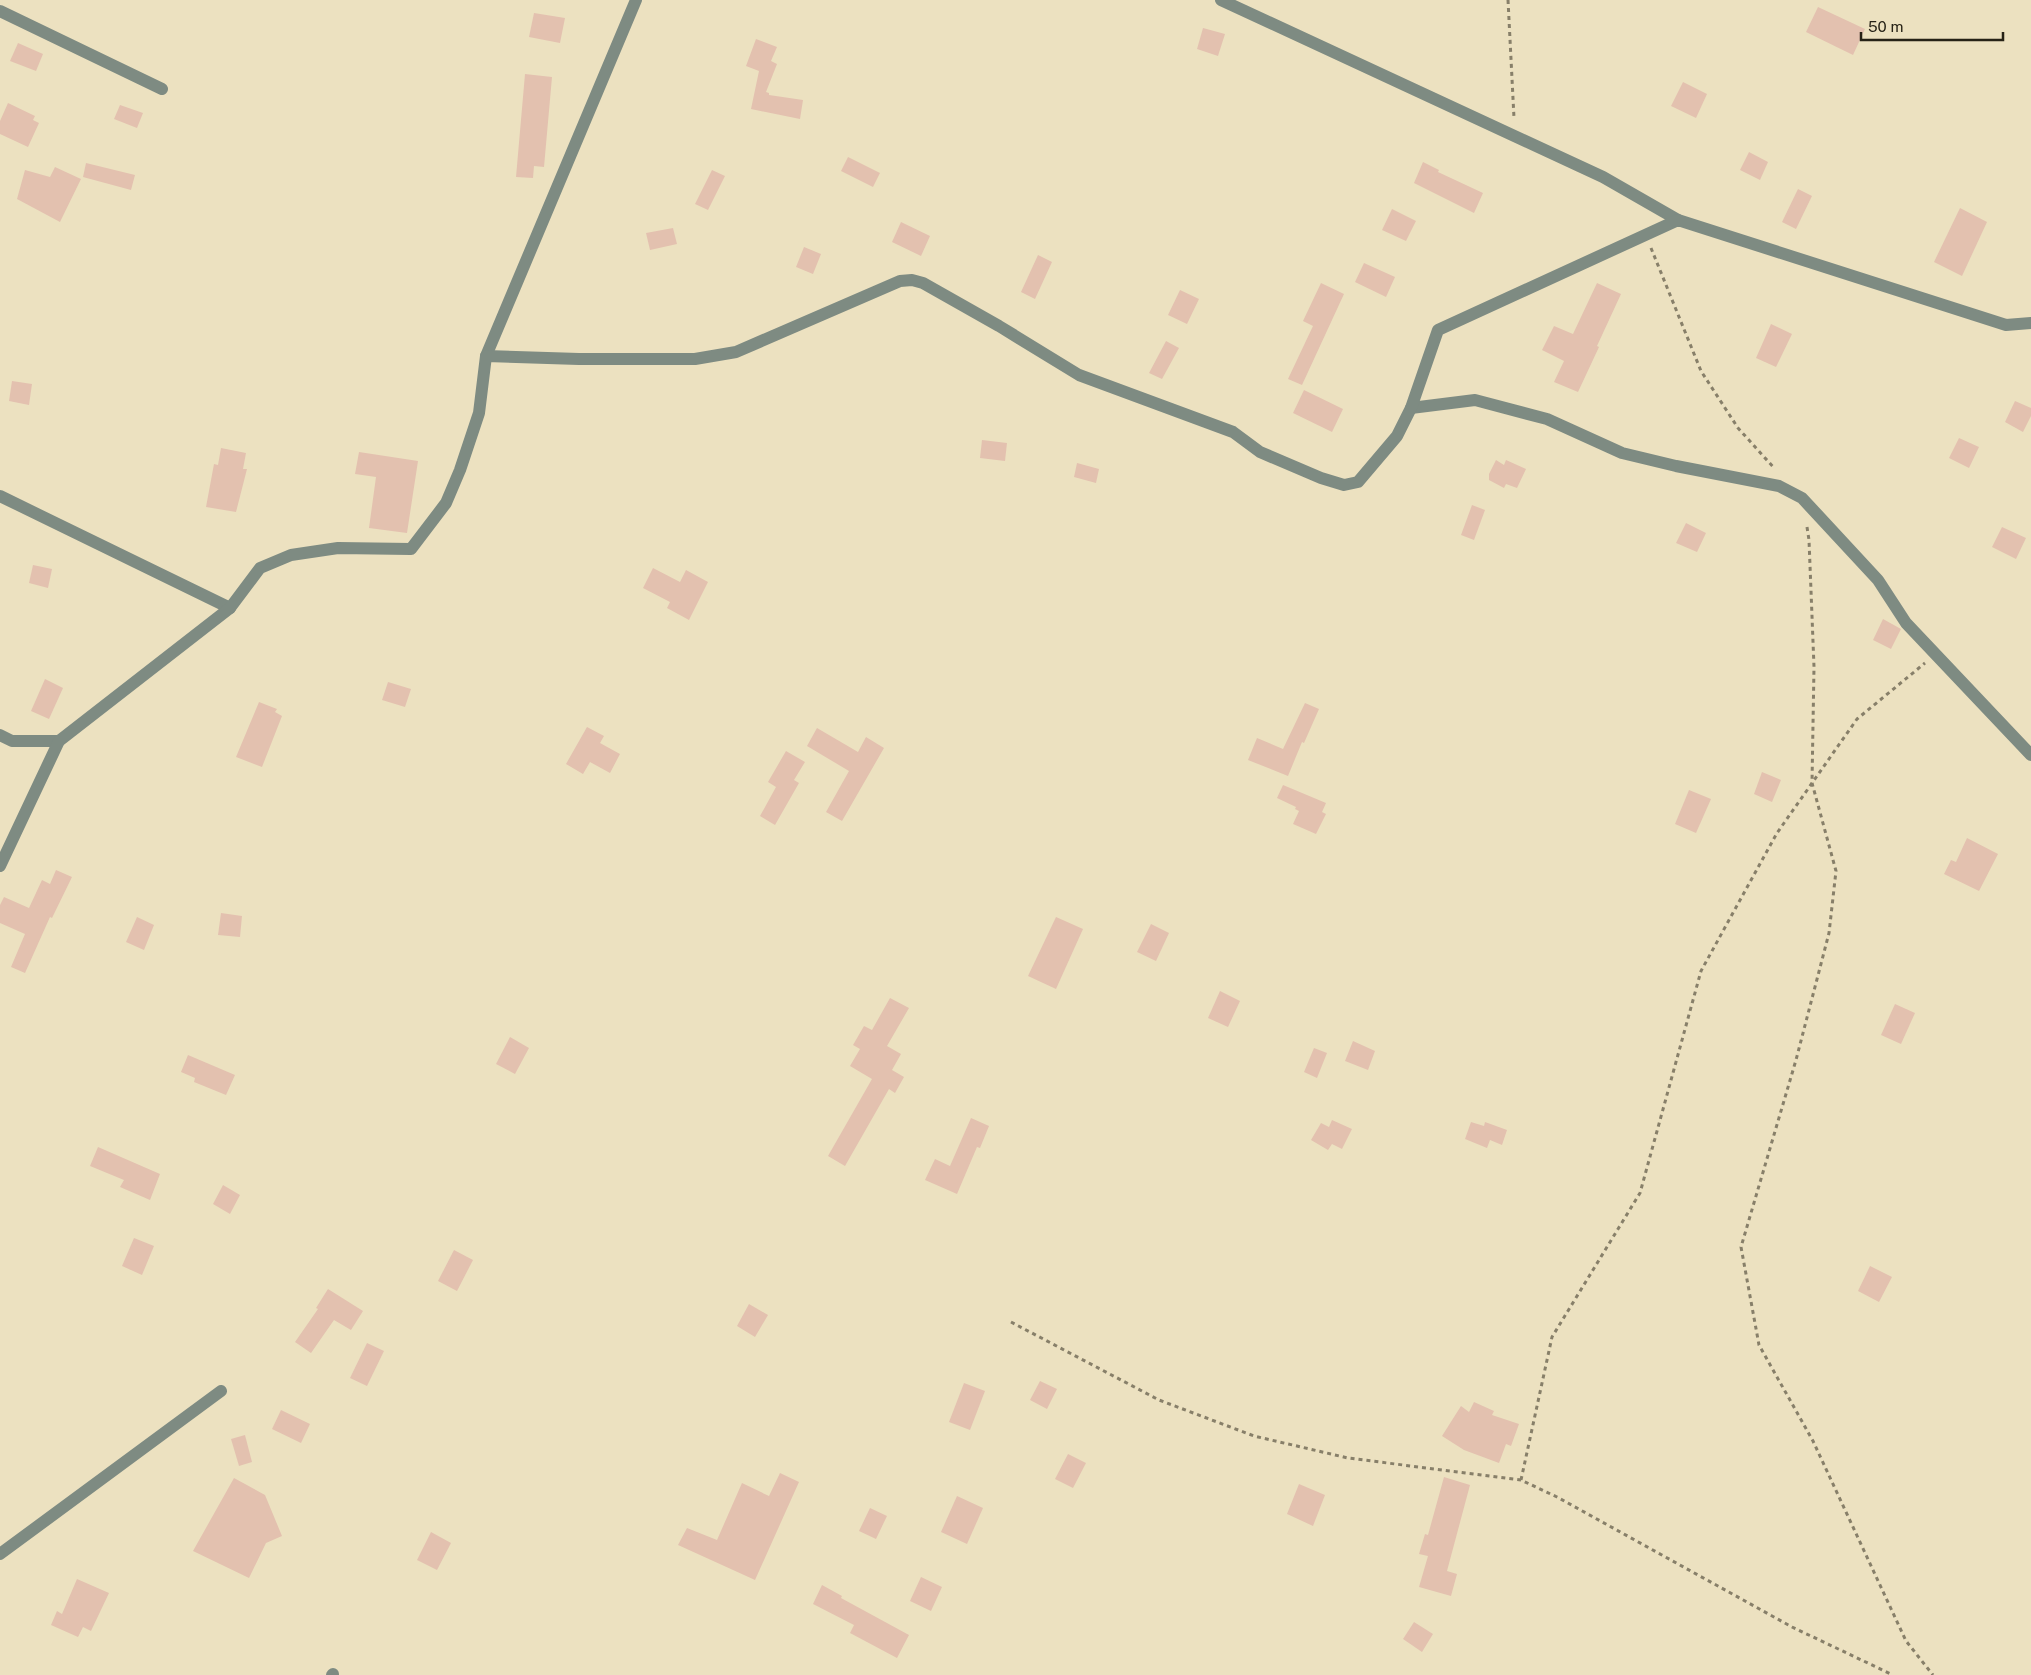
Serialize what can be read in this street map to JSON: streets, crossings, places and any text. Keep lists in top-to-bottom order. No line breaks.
{"scale_bar":"50 m"}
